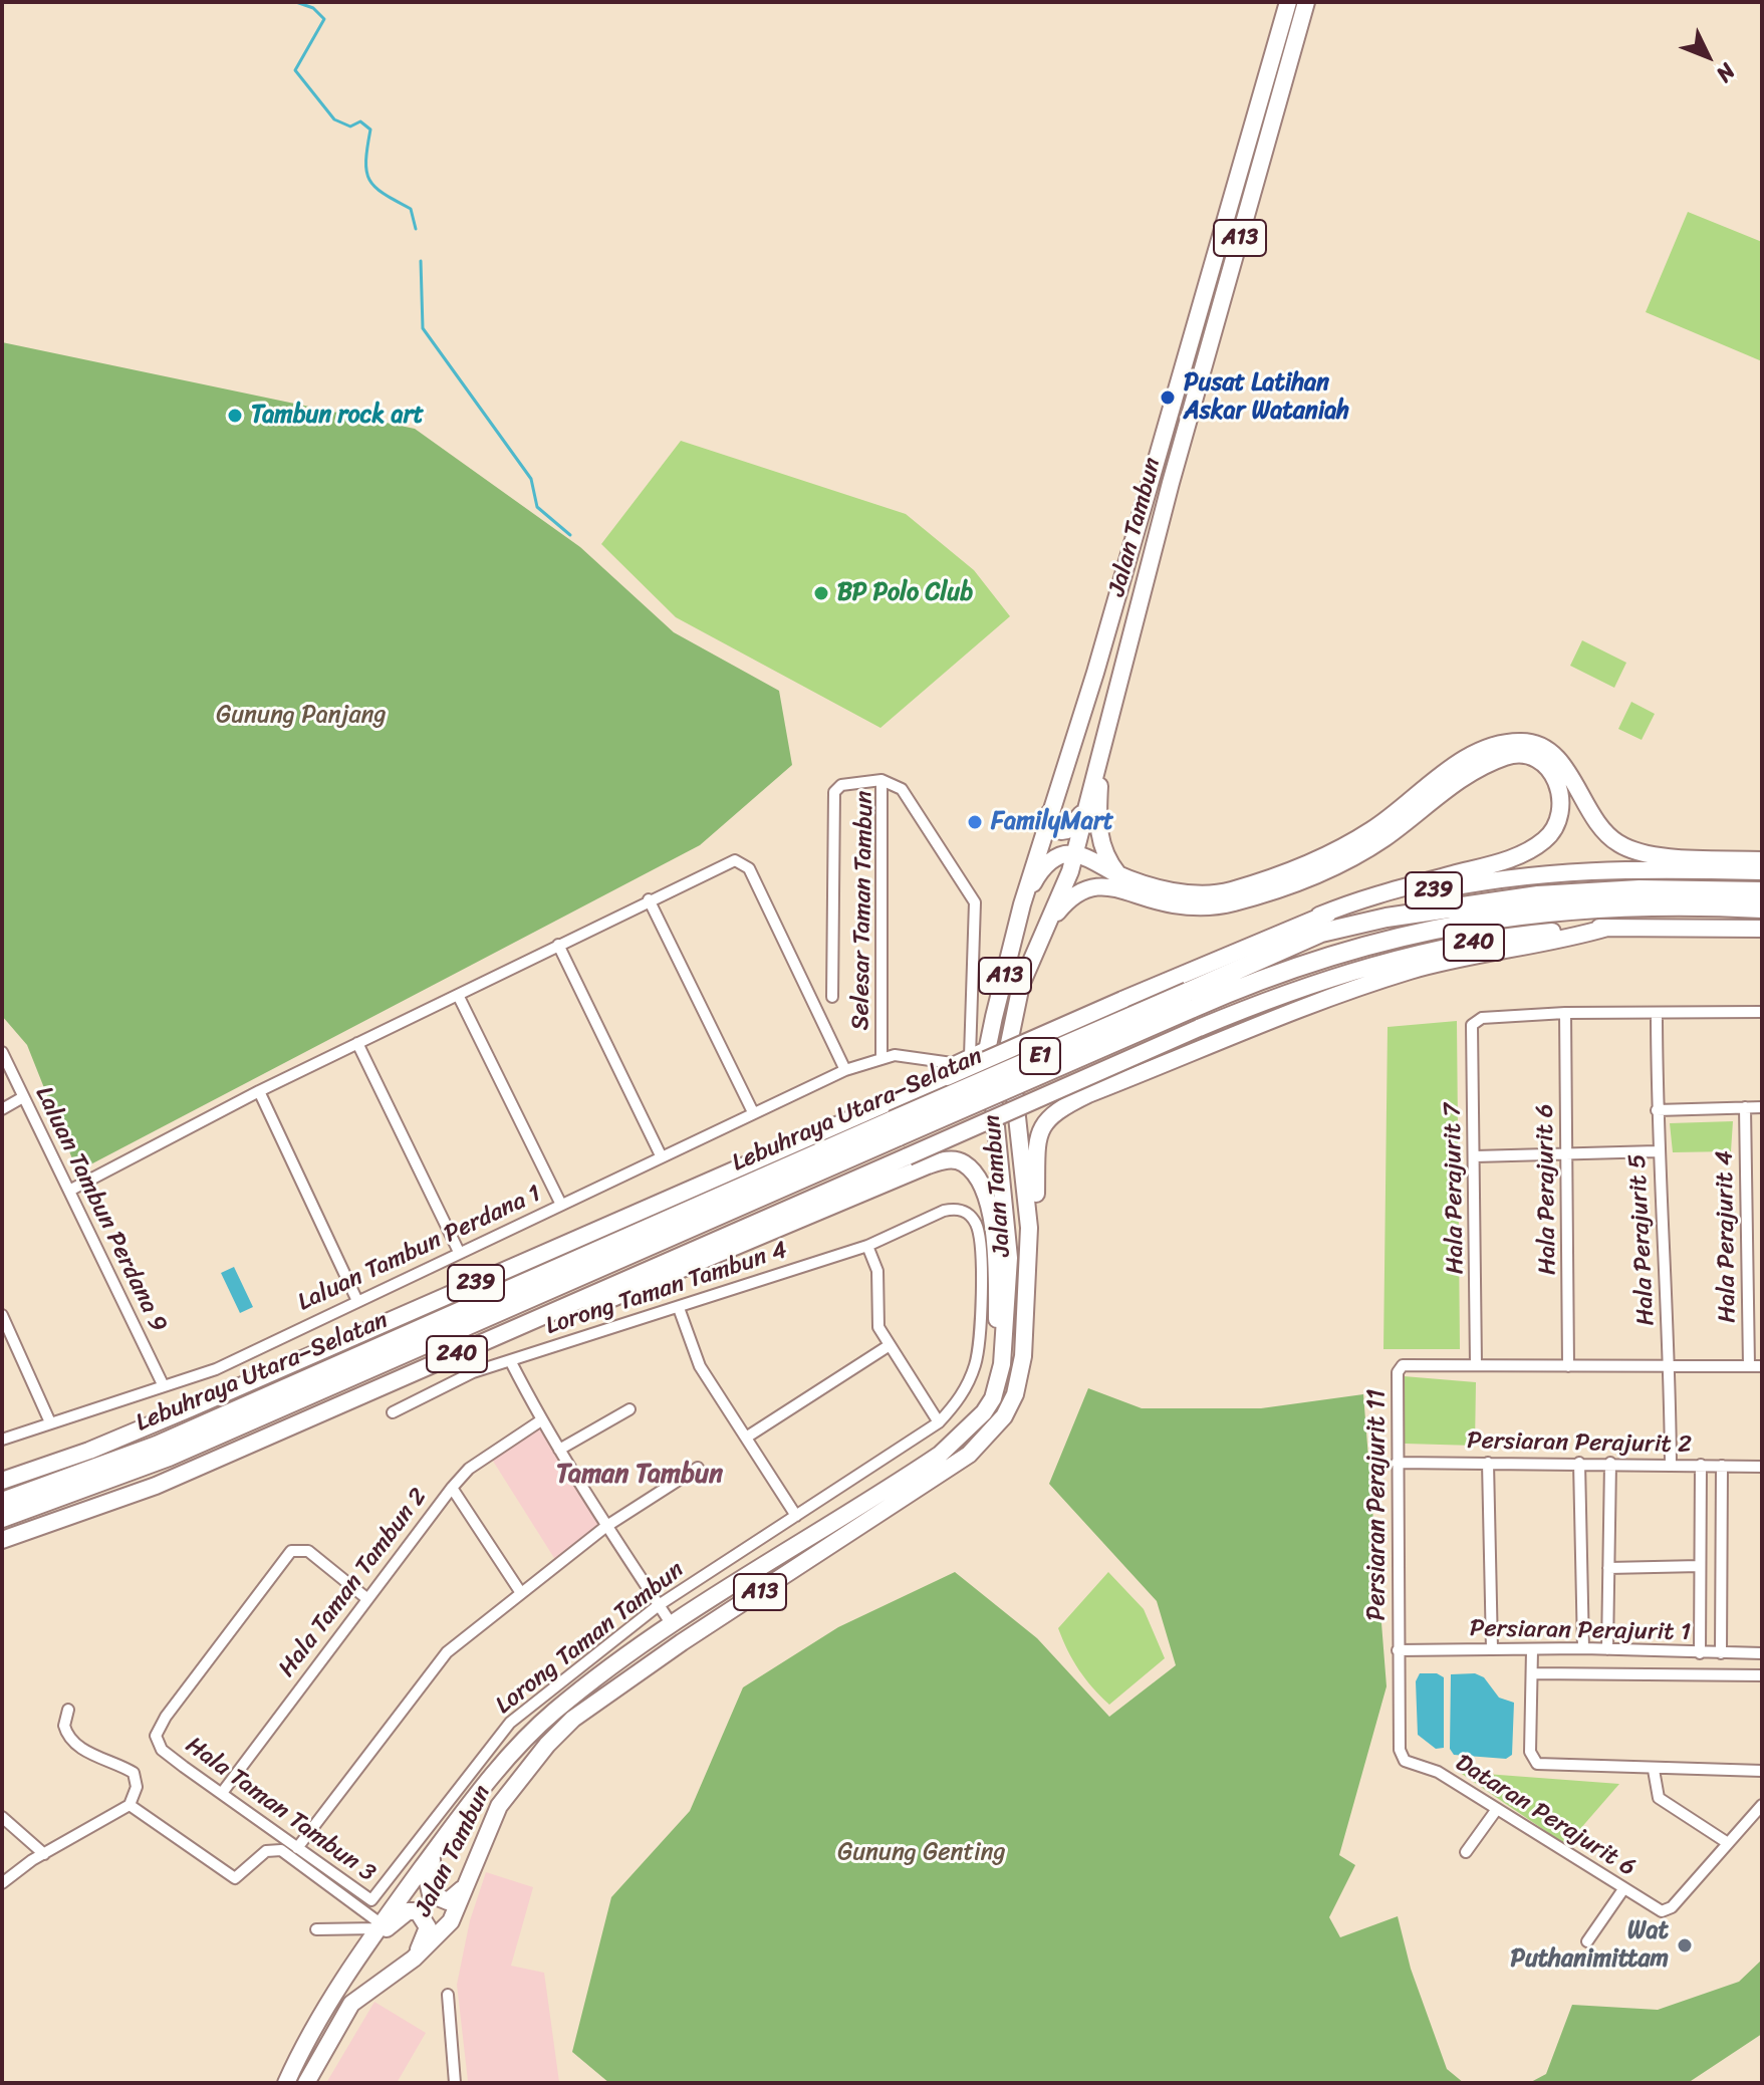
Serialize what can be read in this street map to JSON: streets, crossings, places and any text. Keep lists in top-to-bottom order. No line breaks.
{"streets":{"highway":["E1","Lebuhraya Utara–Selatan"],"main road":["A13","Jalan Tambun","239","240"],"street":["Selesar Taman Tambun","Hala Perajurit 7","Hala Perajurit 6","Laluan Tambun Perdana 9","Hala Perajurit 4","Hala Perajurit 5","Laluan Tambun Perdana 1","Lorong Taman Tambun 4","Persiaran Perajurit 2","Persiaran Perajurit 11","Hala Taman Tambun 2","Persiaran Perajurit 1","Lorong Taman Tambun","Hala Taman Tambun 3","Dataran Perajurit 6"]},"crossings":[["Jalan Tambun","Laluan Tambun Perdana 1"],["Selesar Taman Tambun","Laluan Tambun Perdana 1"],["Hala Perajurit 7","Hala Perajurit 6"],["Hala Perajurit 7","Persiaran Perajurit 11"],["Laluan Tambun Perdana 9","Laluan Tambun Perdana 1"],["Hala Perajurit 5","Persiaran Perajurit 2"],["Lorong Taman Tambun 4","Lorong Taman Tambun"],["Persiaran Perajurit 2","Persiaran Perajurit 11"],["Persiaran Perajurit 11","Persiaran Perajurit 1"],["Persiaran Perajurit 11","Dataran Perajurit 6"],["Hala Taman Tambun 2","Hala Taman Tambun 3"],["Lorong Taman Tambun","Hala Taman Tambun 3"]],"districts":["Taman Tambun"],"parks":["Gunung Panjang","Gunung Genting"],"places":["Pusat Latihan Askar Wataniah","Tambun rock art","BP Polo Club","FamilyMart","Wat Puthanimittam"],"north":"bottom right"}
